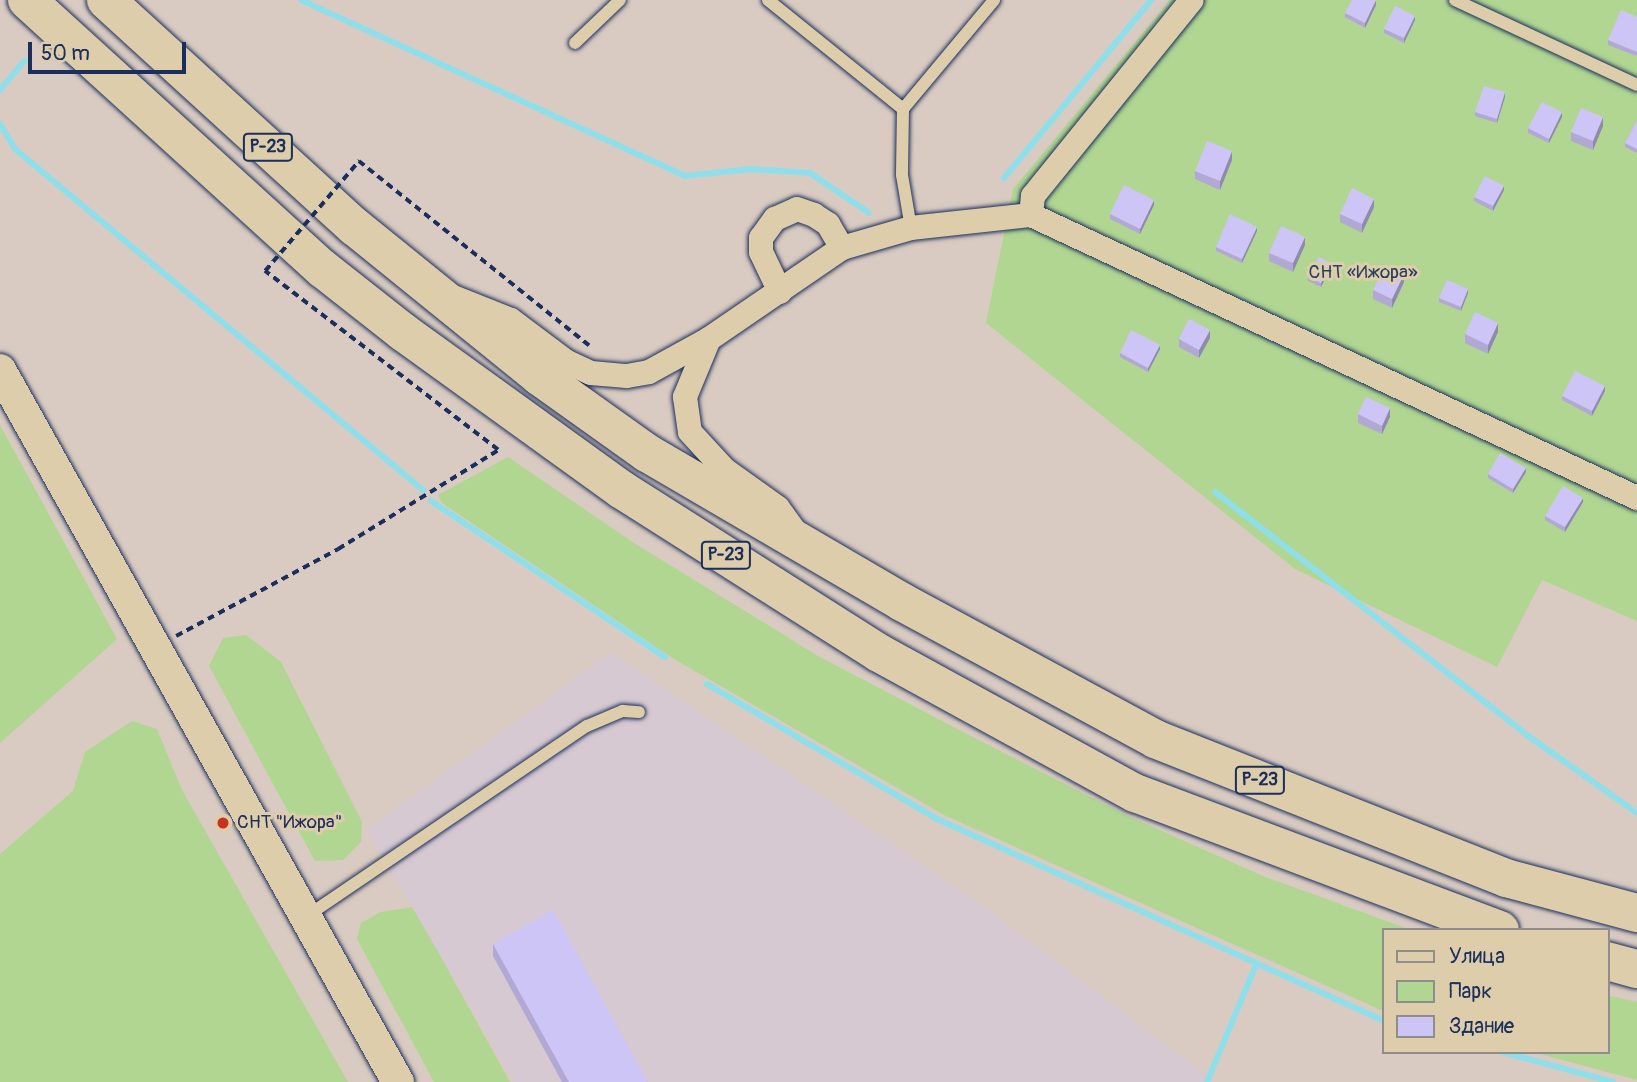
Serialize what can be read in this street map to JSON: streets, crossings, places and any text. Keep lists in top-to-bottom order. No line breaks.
{"streets":{"highway":["Р-23"]},"parks":["СНТ «Ижора»"],"places":["СНТ \"Ижора\""],"legend":["Улица","Парк","Здание"],"scale_bar":"50 m"}
